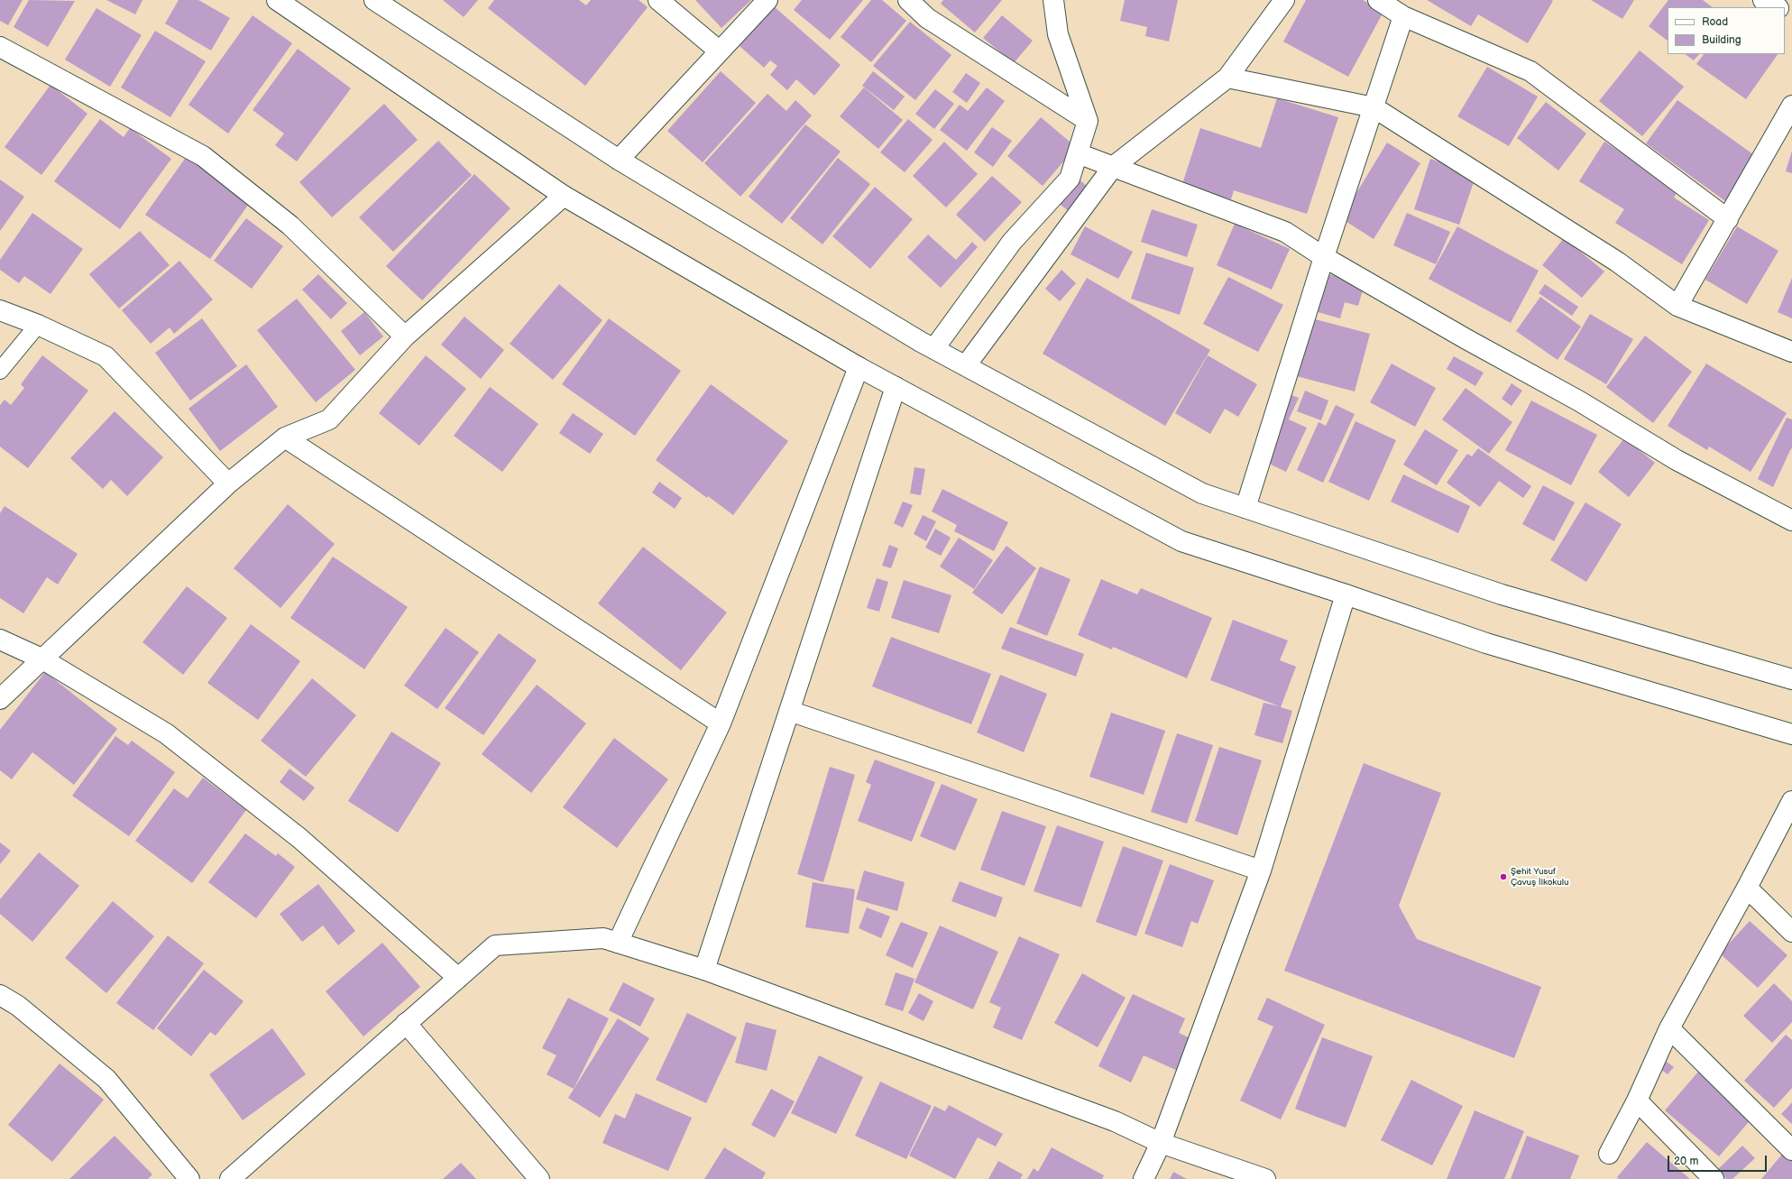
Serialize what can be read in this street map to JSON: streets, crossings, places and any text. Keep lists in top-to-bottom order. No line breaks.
{"places":["Şehit Yusuf Çavuş İlkokulu"],"legend":["Road","Building"],"scale_bar":"20 m"}
